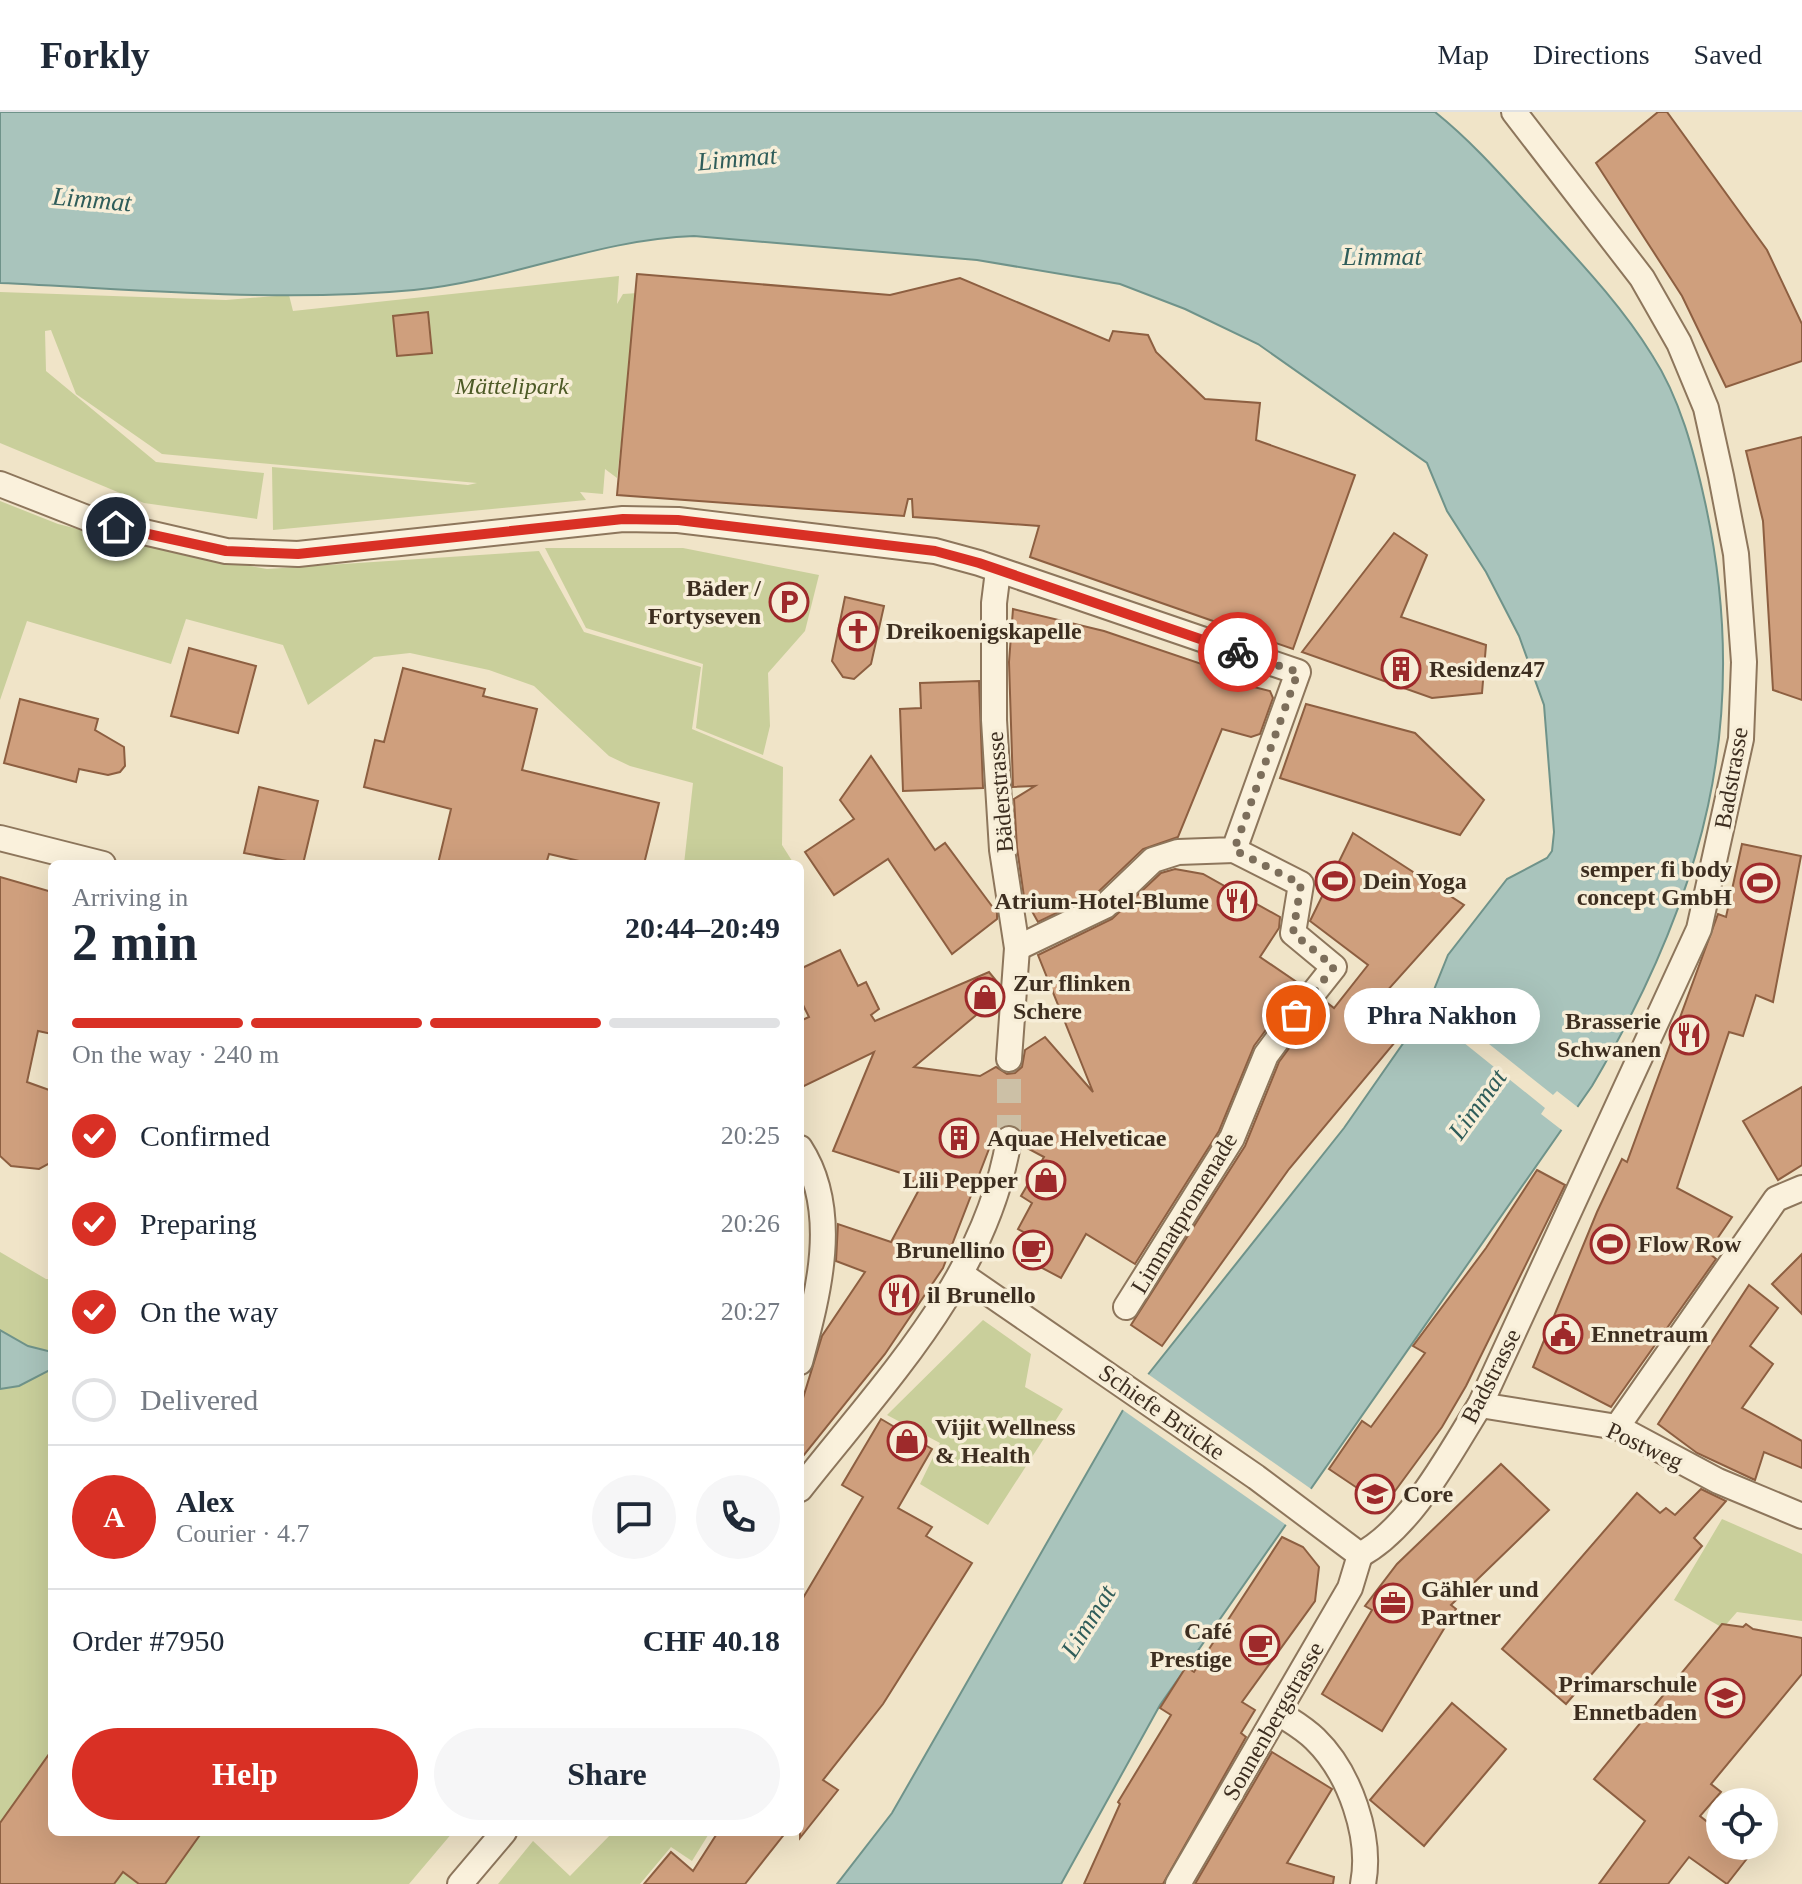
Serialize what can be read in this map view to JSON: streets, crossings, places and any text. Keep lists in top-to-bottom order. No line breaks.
{"streets":{"street":["Badstrasse","Bäderstrasse","Limmatpromenade","Schiefe Brücke","Postweg","Sonnenbergstrasse"]},"crossings":[["Badstrasse","Schiefe Brücke"],["Badstrasse","Postweg"],["Badstrasse","Sonnenbergstrasse"],["Schiefe Brücke","Sonnenbergstrasse"]],"water":["Limmat"],"parks":["Mättelipark"],"places":{"parking":["Bäder / Fortyseven"],"church":["Dreikoenigskapelle"],"building":["Residenz47","Aquae Helveticae"],"sports":["Dein Yoga","semper fi body concept GmbH","Flow Row"],"restaurant":["Atrium-Hotel-Blume","Brasserie Schwanen","il Brunello"],"shop":["Zur flinken Schere","Lili Pepper","Vijit Wellness & Health"],"other":["Phra Nakhon"],"cafe":["Brunellino","Café Prestige"],"public building":["Ennetraum"],"school or university":["Core","Primarschule Ennetbaden"],"office":["Gähler und Partner"]},"page":{"header":"Forkly","nav":["Map","Directions","Saved"],"heading":["2 min","Arriving in","20:44–20:49"],"panel":["Alex","Courier · 4.7","Order #7950","CHF 40.18"],"bubble":"Phra Nakhon","bar":"On the way · 240 m","list":[["Confirmed","20:25"],["Preparing","20:26"],["On the way","20:27"],"Delivered"],"round":"A","buttons":["Help","Share"]}}
